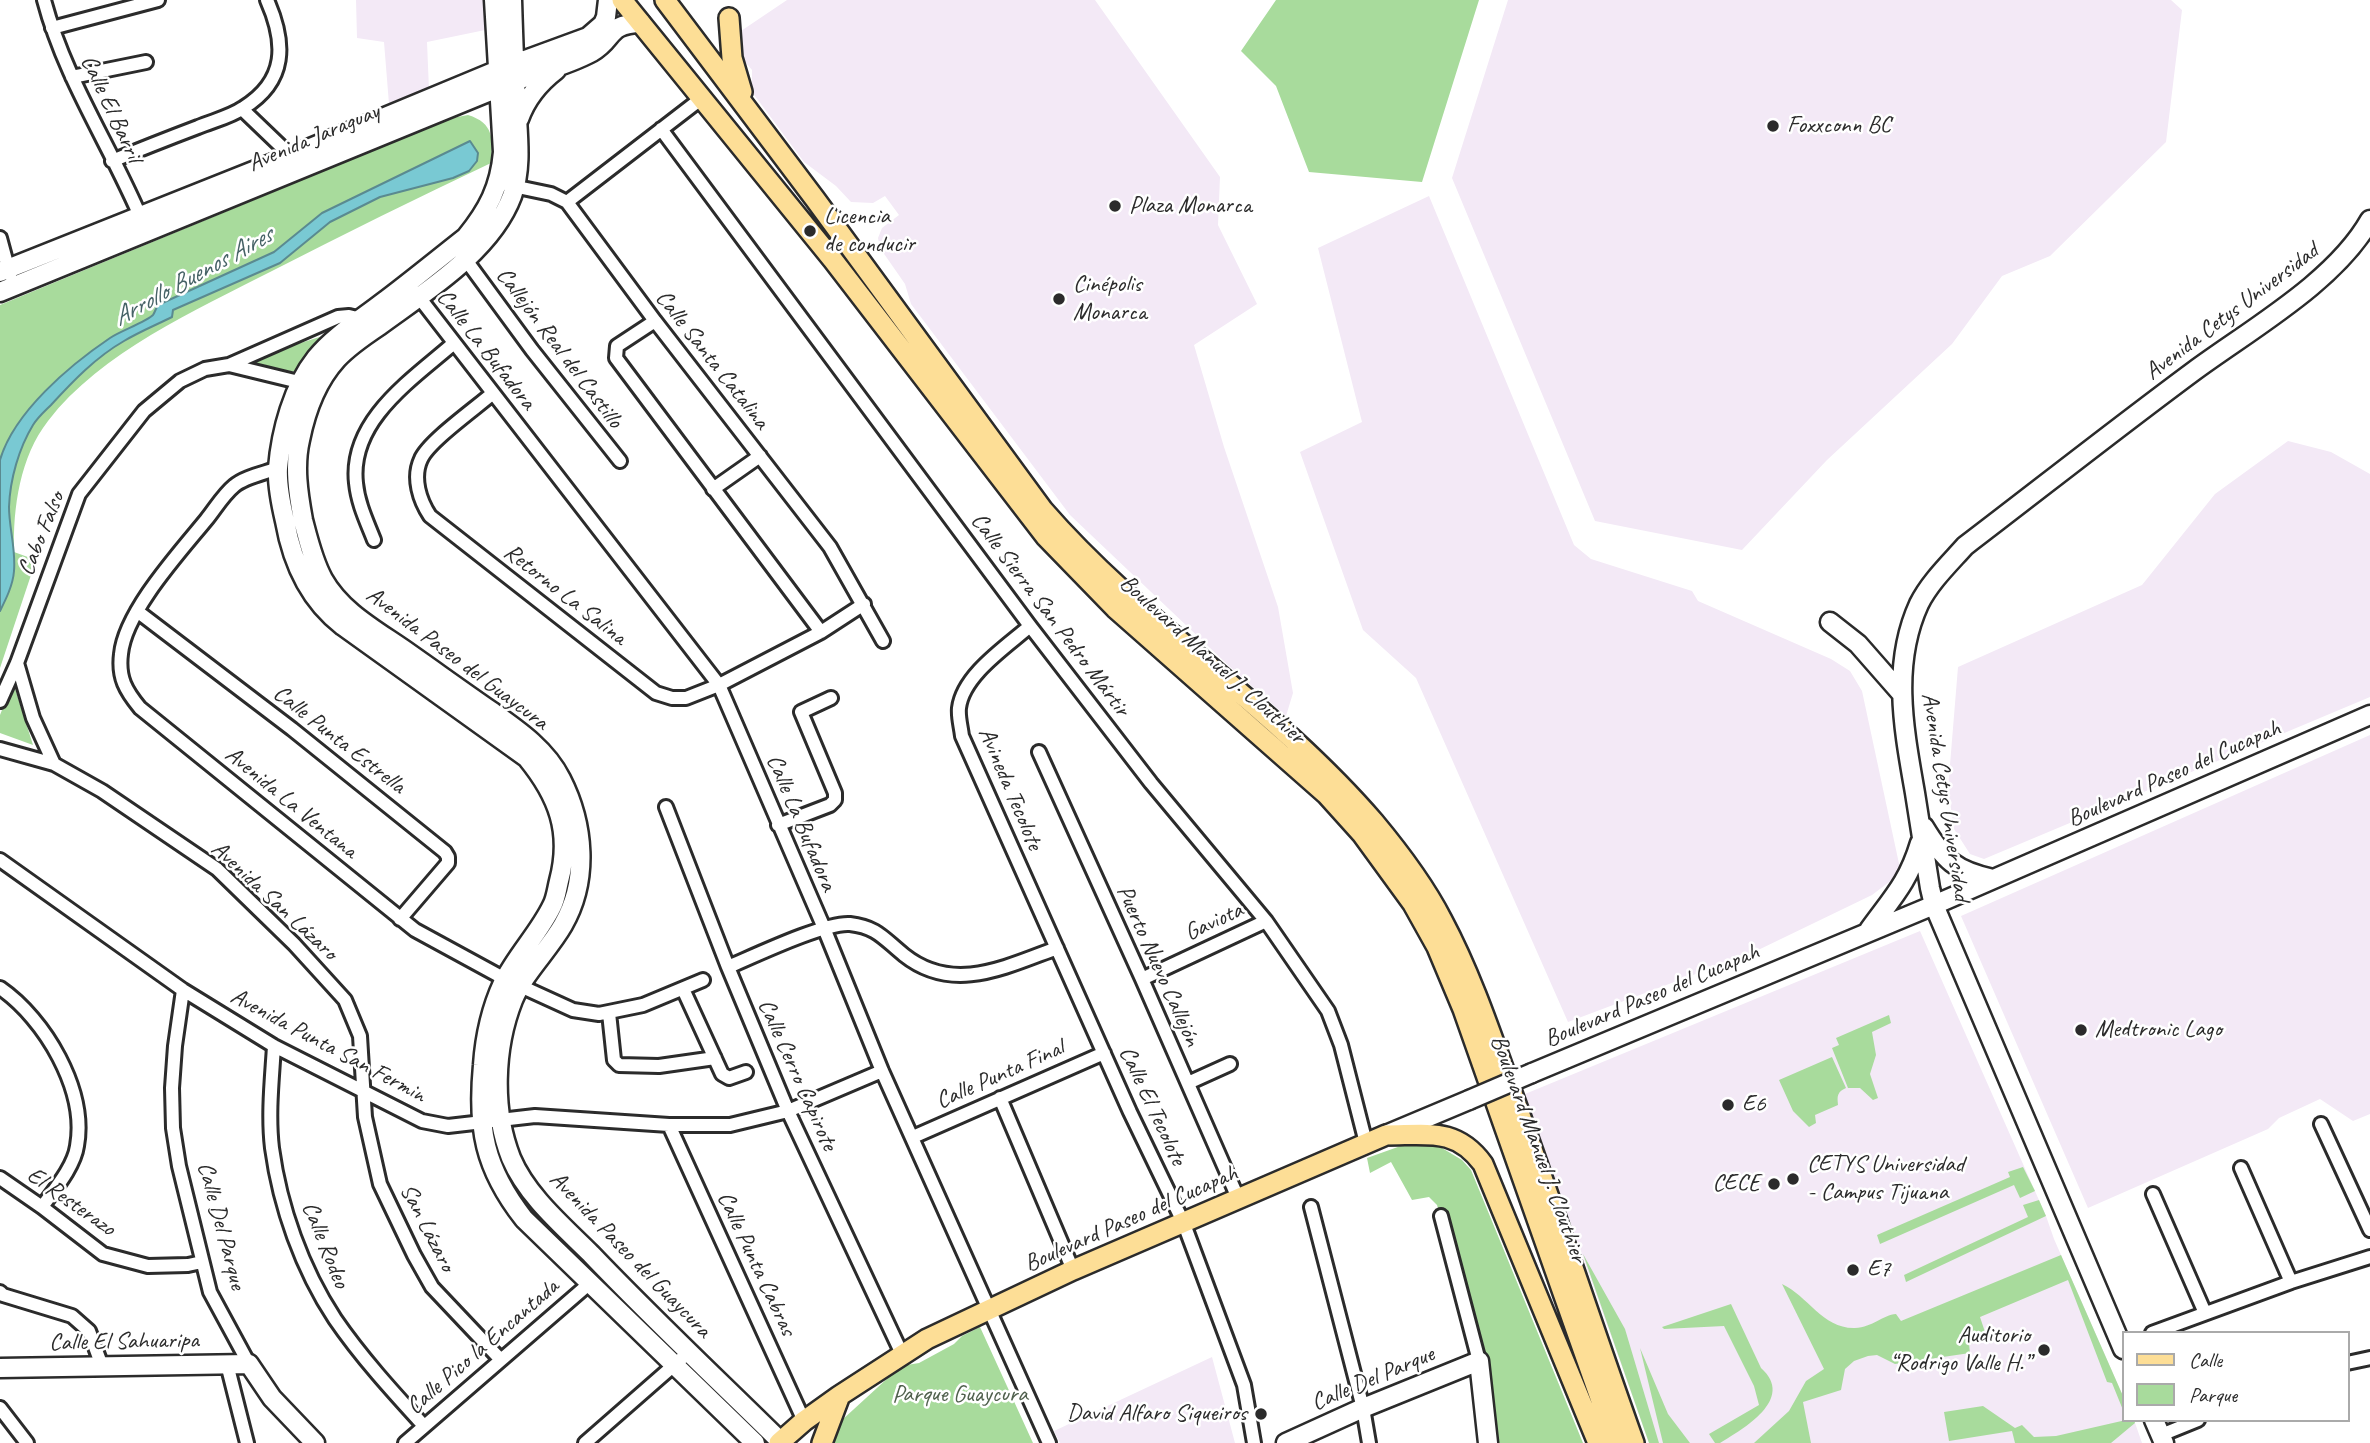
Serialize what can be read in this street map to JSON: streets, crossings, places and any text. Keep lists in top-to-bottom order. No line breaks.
{"streets":{"main road":["Avenida Jaraguay","Avenida Cetys Universidad","Avenida Paseo del Guaycura","Boulevard Manuel J. Clouthier","Boulevard Paseo del Cucapah","Calle Del Parque","Calle El Sahuaripa"],"street":["Calle El Barril","Callejón Real del Castillo","Calle La Bufadora","Calle Santa Catalina","Cabo Falso","Retorno La Salina","Calle Sierra San Pedro Mártir","Calle Punta Estrella","Avineda Tecolote","Avenida La Ventana","Avenida San Lázaro","Gaviota","Puerto Nuevo Callejón","Avenida Punta San Fermin","Calle Cerro Capirote","Calle Punta Final","Calle El Tecolote","El Resterazo","San Lázaro","Calle Rodeo","Calle Punta Cabras","Calle Pico la Encantada"]},"crossings":[["Calle El Barril","Avenida Jaraguay"],["Avenida Jaraguay","Avenida Paseo del Guaycura"],["Avenida Jaraguay","Boulevard Manuel J. Clouthier"],["Avenida Cetys Universidad","Boulevard Paseo del Cucapah"],["Callejón Real del Castillo","Avenida Paseo del Guaycura"],["Calle La Bufadora","Retorno La Salina"],["Calle La Bufadora","Avenida Paseo del Guaycura"],["Calle La Bufadora","Boulevard Paseo del Cucapah"],["Calle La Bufadora","Avenida Punta San Fermin"],["Calle La Bufadora","Calle Punta Final"],["Calle Santa Catalina","Retorno La Salina"],["Cabo Falso","Avenida Paseo del Guaycura"],["Calle Sierra San Pedro Mártir","Boulevard Paseo del Cucapah"],["Calle Sierra San Pedro Mártir","Avineda Tecolote"],["Calle Sierra San Pedro Mártir","Gaviota"],["Avenida Paseo del Guaycura","Boulevard Paseo del Cucapah"],["Avenida Paseo del Guaycura","Avenida La Ventana"],["Avenida Paseo del Guaycura","Avenida Punta San Fermin"],["Avenida Paseo del Guaycura","Calle Pico la Encantada"],["Calle Punta Estrella","Avenida La Ventana"],["Boulevard Paseo del Cucapah","Puerto Nuevo Callejón"],["Boulevard Paseo del Cucapah","Calle Cerro Capirote"],["Boulevard Paseo del Cucapah","Calle El Tecolote"],["Boulevard Paseo del Cucapah","Calle Punta Cabras"],["Avineda Tecolote","Calle El Tecolote"],["Avenida San Lázaro","Avenida Punta San Fermin"],["Avenida San Lázaro","San Lázaro"],["Gaviota","Puerto Nuevo Callejón"],["Avenida Punta San Fermin","Calle Cerro Capirote"],["Avenida Punta San Fermin","Calle Del Parque"],["Avenida Punta San Fermin","San Lázaro"],["Avenida Punta San Fermin","Calle Rodeo"],["Avenida Punta San Fermin","Calle Punta Cabras"],["Calle Punta Final","Calle El Tecolote"],["El Resterazo","Calle Del Parque"],["Calle Del Parque","Calle El Sahuaripa"],["San Lázaro","Calle Pico la Encantada"],["Calle Rodeo","Calle Pico la Encantada"]],"water":["Arrollo Buenos Aires"],"parks":["Parque Guaycura"],"places":["Foxxconn BC","Plaza Monarca","Licencia de conducir","Cinépolis Monarca","Medtronic Lago","E6","CETYS Universidad - Campus Tijuana","CECE","E7","Auditorio “Rodrigo Valle H.”","David Alfaro Siqueiros"],"legend":["Calle","Parque"]}
